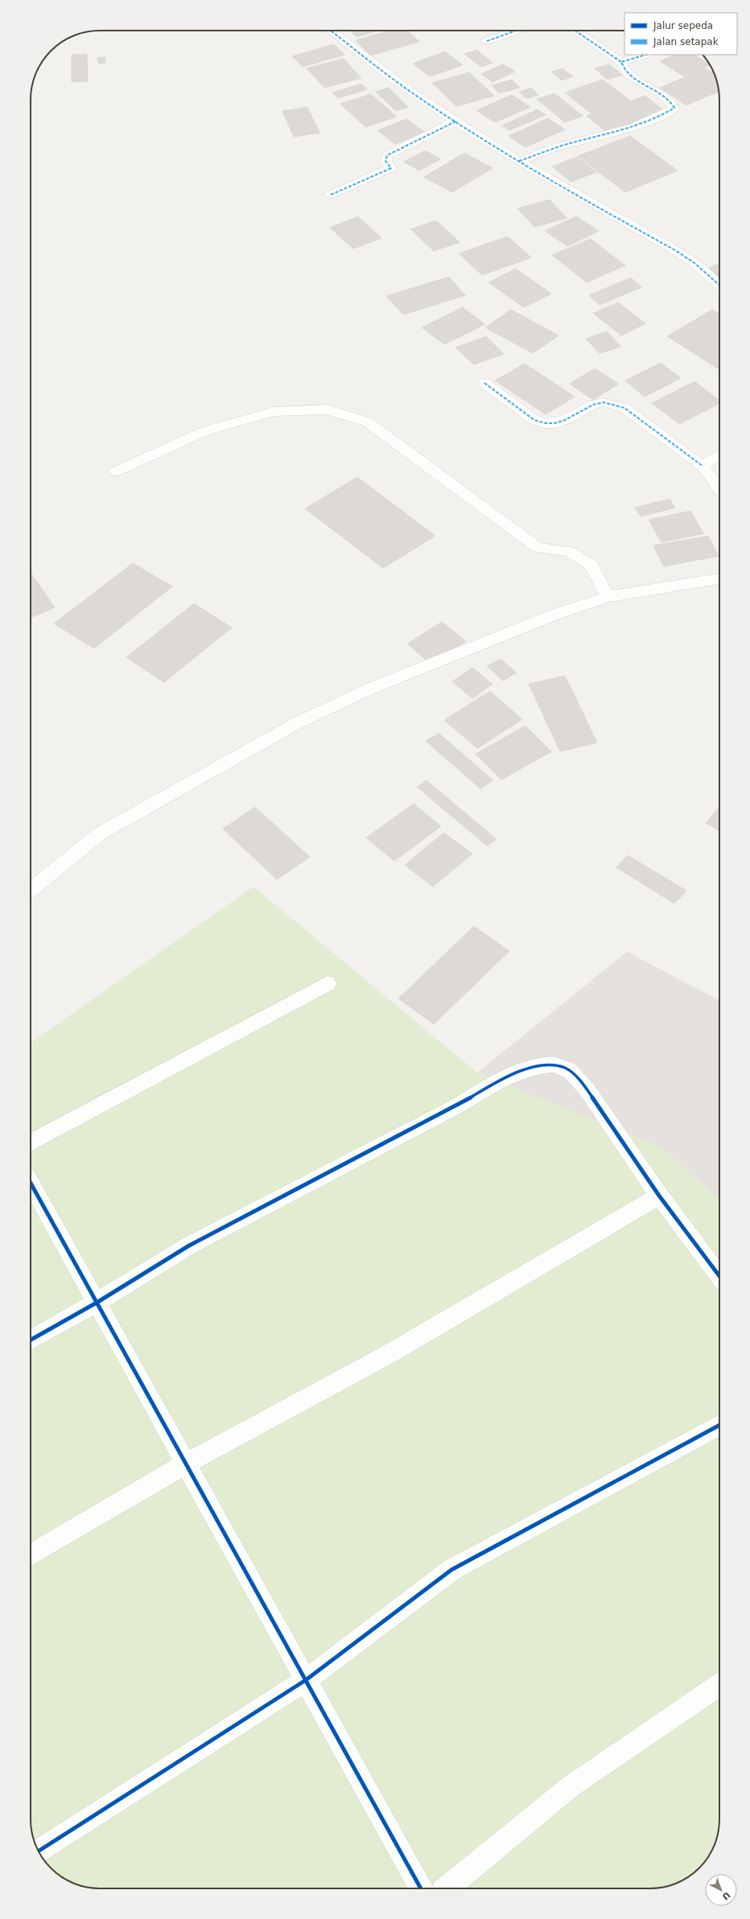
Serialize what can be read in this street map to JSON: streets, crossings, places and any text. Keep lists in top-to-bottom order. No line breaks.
{"legend":["Jalur sepeda","Jalan setapak"],"north":"bottom right"}
